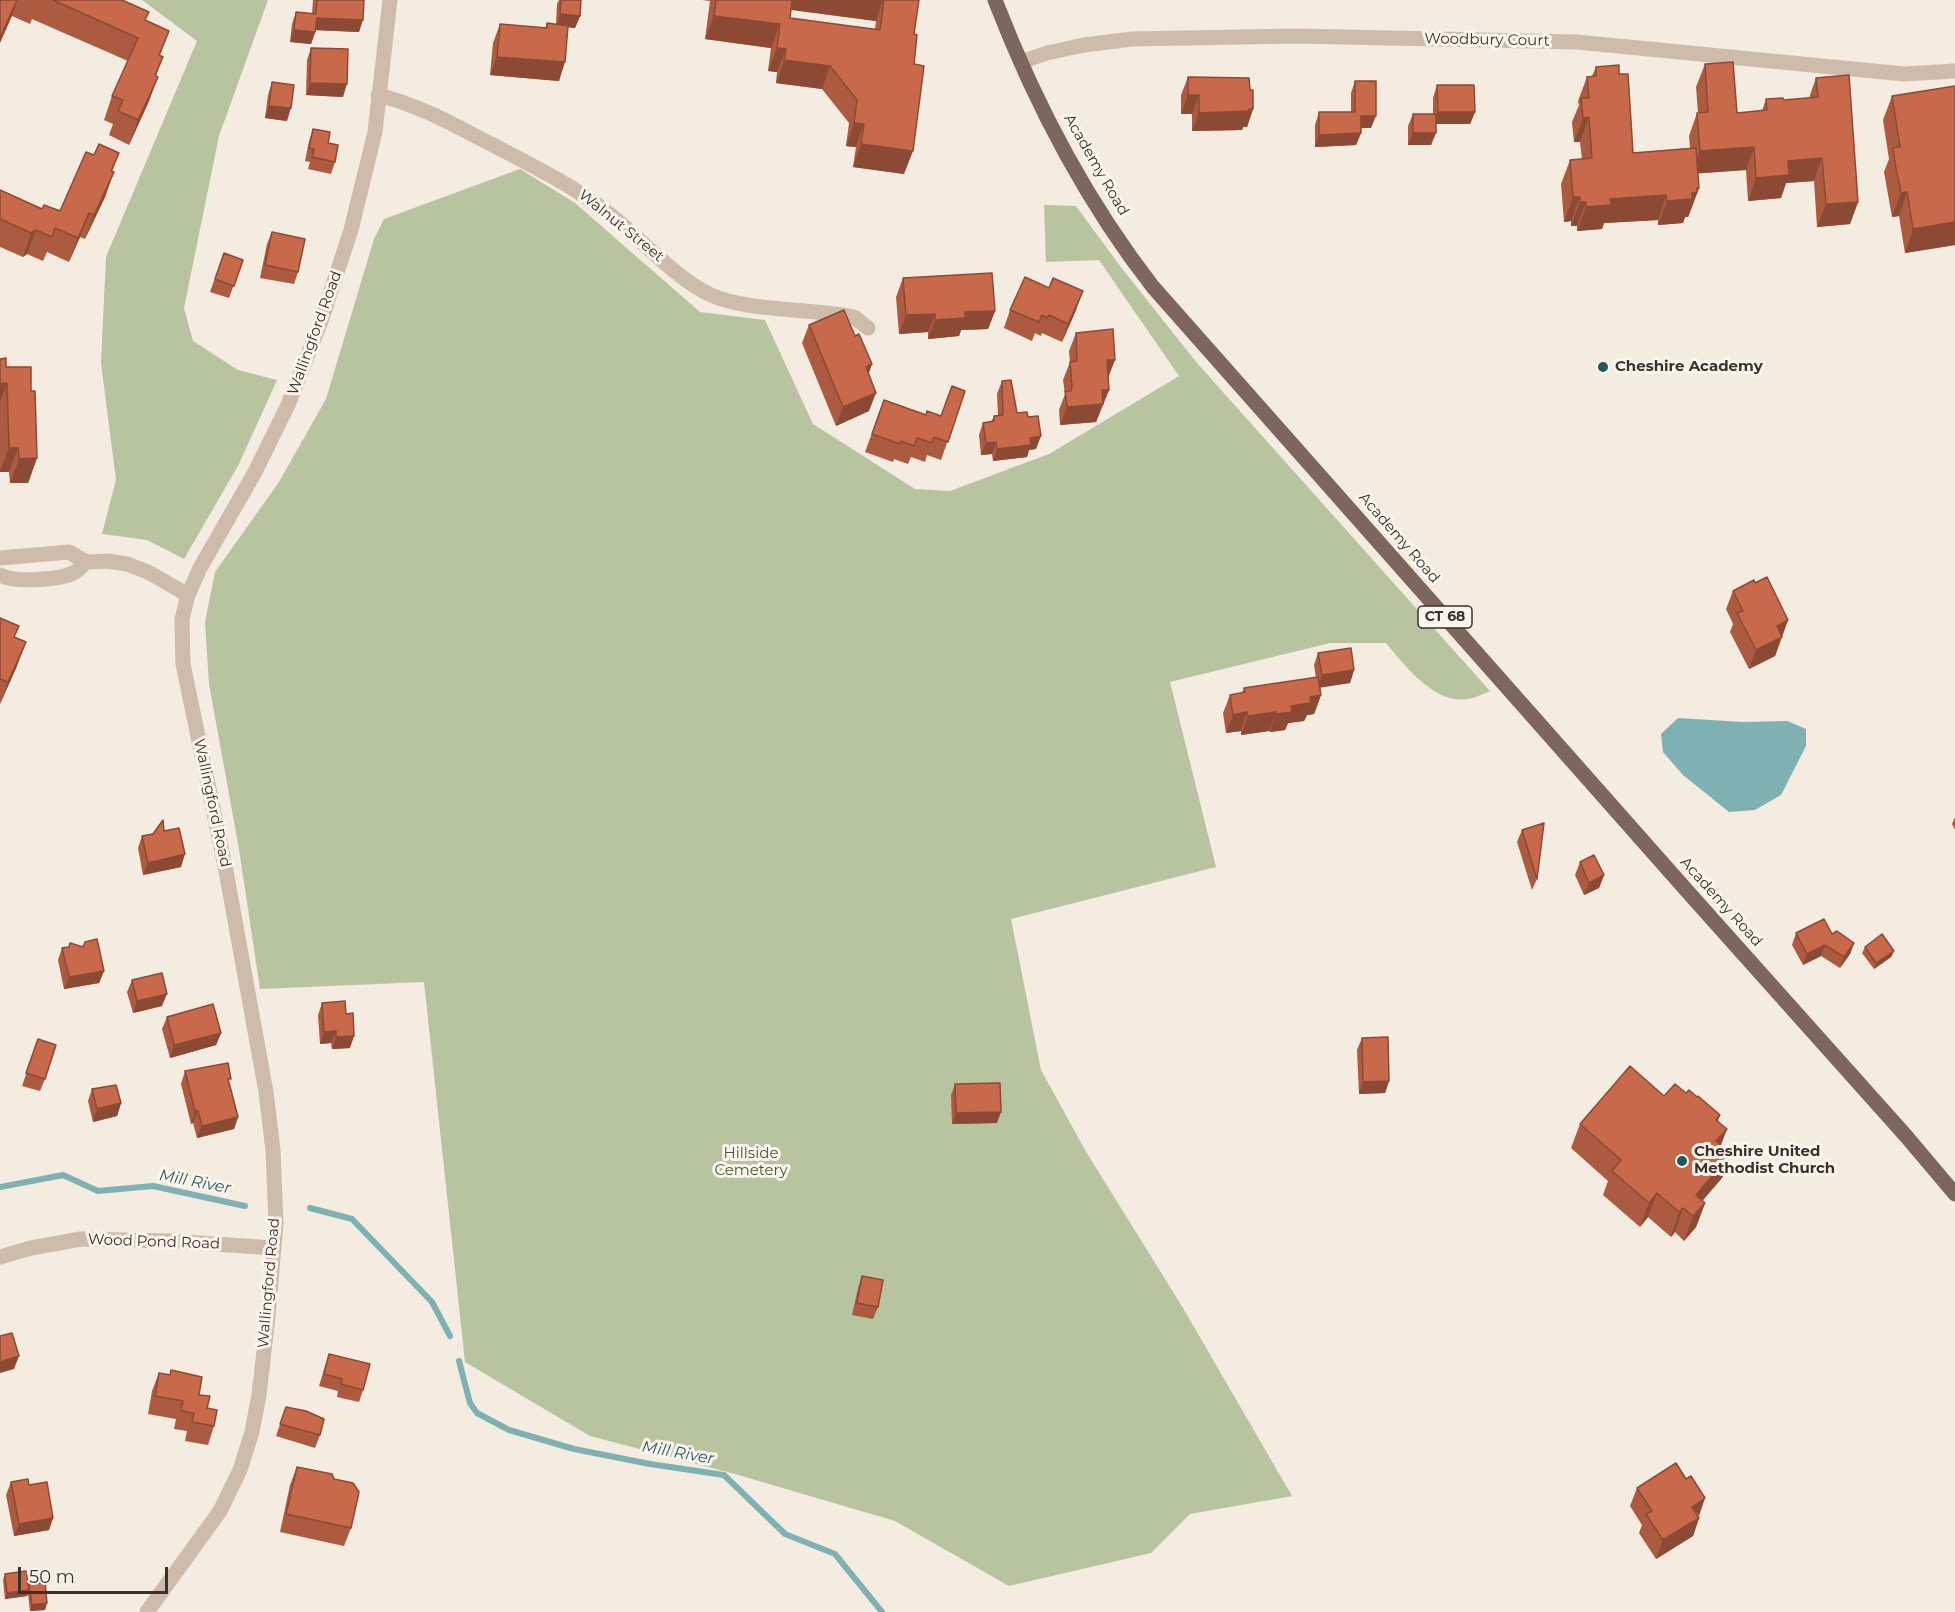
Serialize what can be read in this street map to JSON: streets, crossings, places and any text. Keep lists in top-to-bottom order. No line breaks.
{"streets":{"main road":["Academy Road","CT 68"],"street":["Woodbury Court","Walnut Street","Wallingford Road","Wood Pond Road"]},"crossings":[["Woodbury Court","Academy Road"],["Walnut Street","Wallingford Road"],["Wallingford Road","Wood Pond Road"]],"water":["Mill River"],"parks":["Hillside Cemetery"],"places":["Cheshire Academy","Cheshire United Methodist Church"],"scale_bar":"50 m"}
